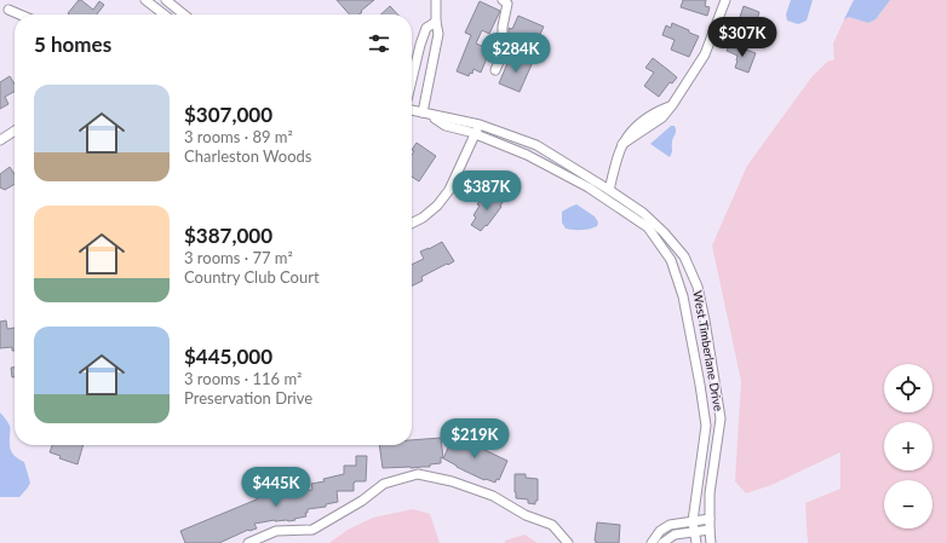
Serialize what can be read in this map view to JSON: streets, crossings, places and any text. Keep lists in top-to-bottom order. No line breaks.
{"streets":{"street":["West Timberlane Drive"]},"page":{"heading":"5 homes","price":["$307K","$284K","$387K","$219K","$445K"],"list":[{"name":"$307,000","note":"3 rooms · 89 m² · Charleston Woods"},{"name":"$387,000","note":"3 rooms · 77 m² · Country Club Court"},{"name":"$445,000","note":"3 rooms · 116 m² · Preservation Drive"}],"map_buttons":["+","−"]}}
